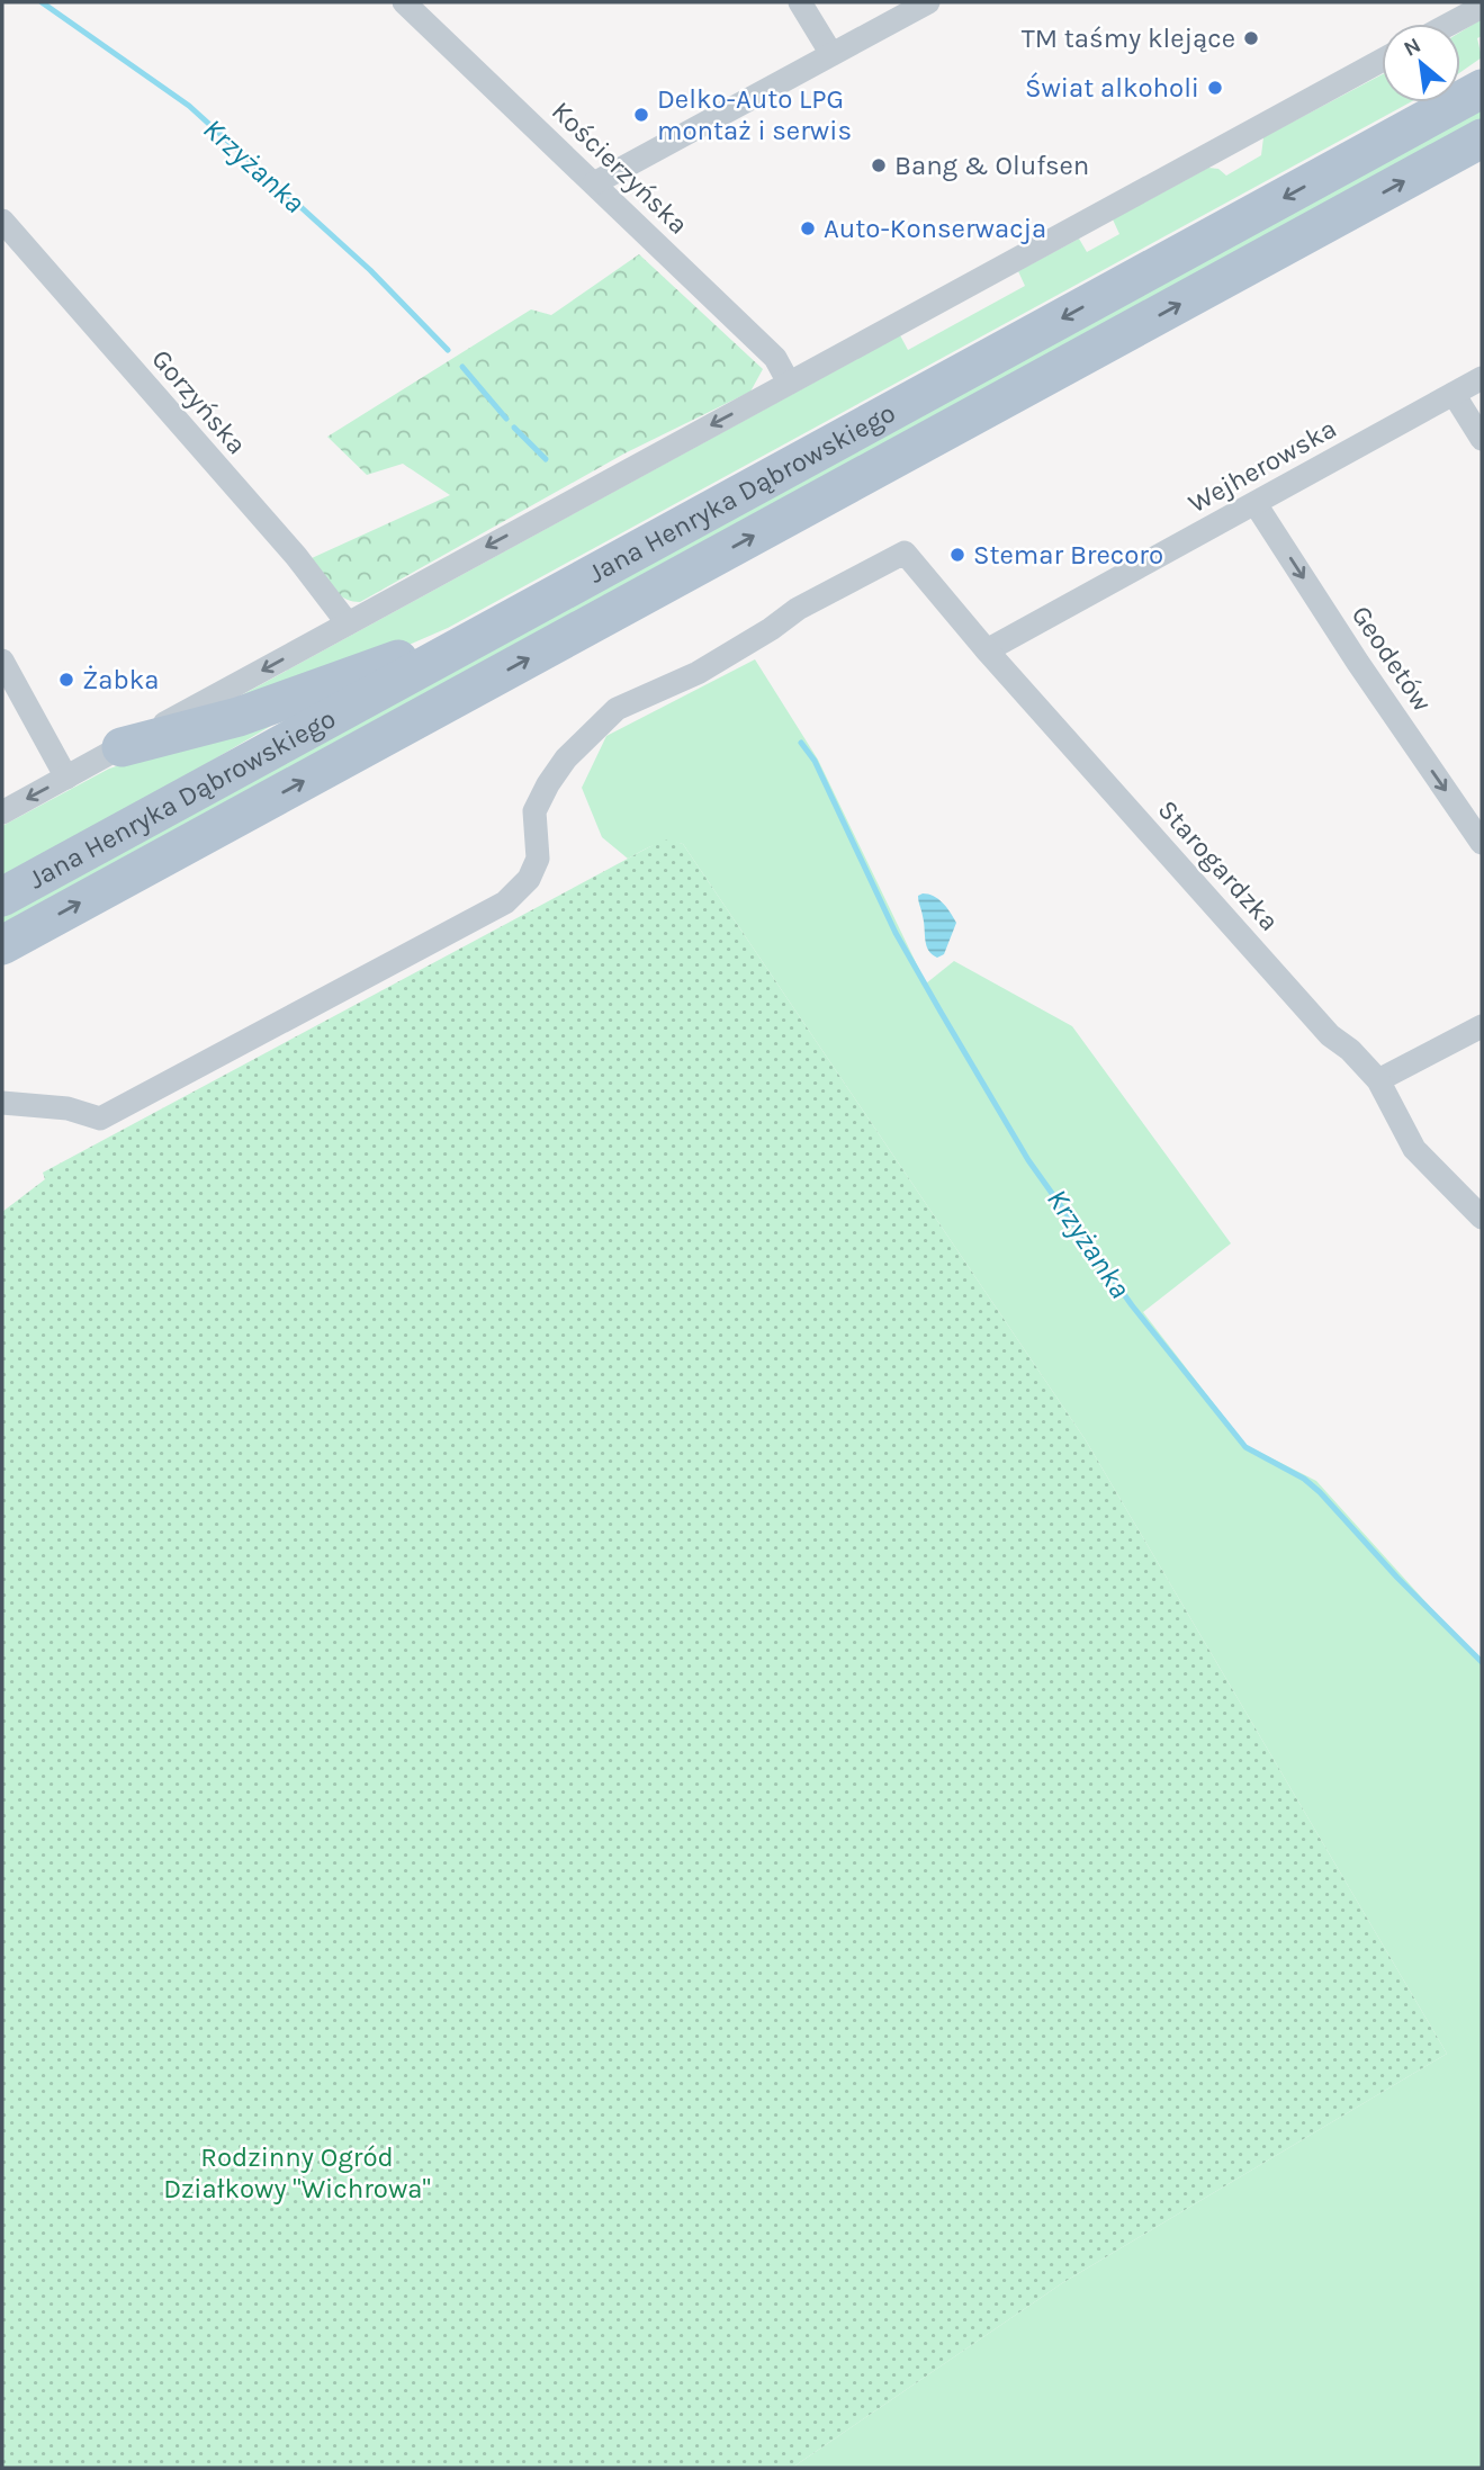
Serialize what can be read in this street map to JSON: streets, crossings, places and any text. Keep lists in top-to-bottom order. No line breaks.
{"streets":{"main road":["Jana Henryka Dąbrowskiego"],"street":["Kościerzyńska","Gorzyńska","Wejherowska","Geodetów","Starogardzka"]},"crossings":[["Wejherowska","Geodetów"],["Wejherowska","Starogardzka"]],"one_way":["Geodetów"],"water":["Krzyżanka"],"parks":["Rodzinny Ogród Działkowy \"Wichrowa\""],"places":["TM taśmy klejące","Świat alkoholi","Delko-Auto LPG montaż i serwis","Bang & Olufsen","Auto-Konserwacja","Stemar Brecoro","Żabka"],"north":"top left"}
